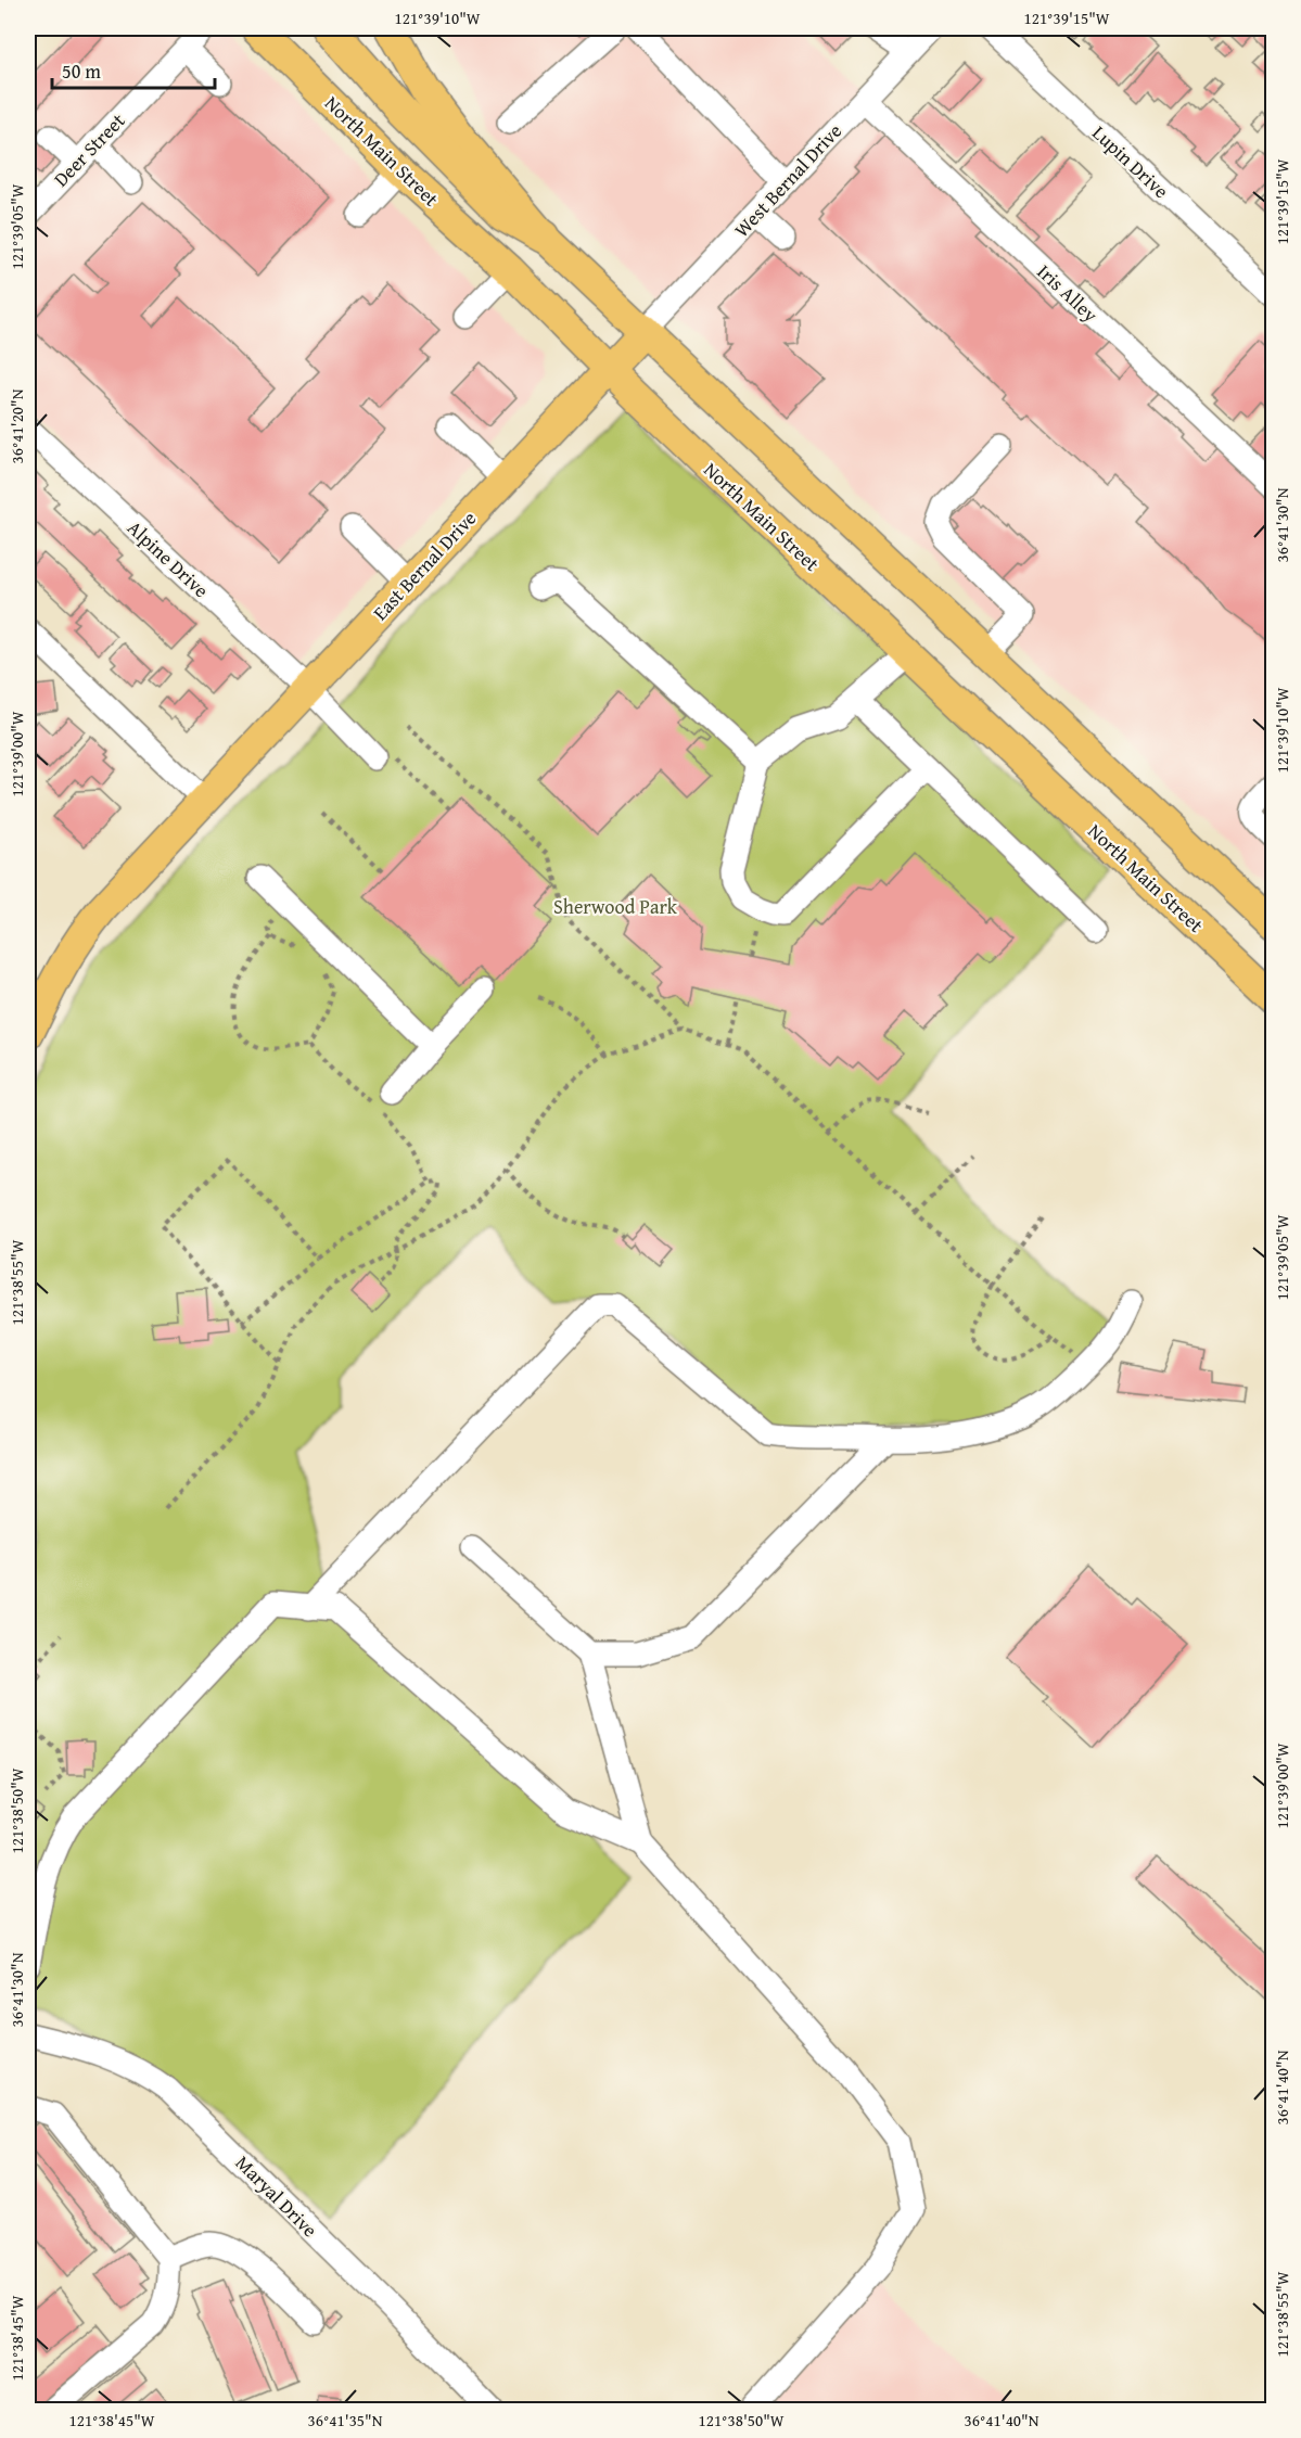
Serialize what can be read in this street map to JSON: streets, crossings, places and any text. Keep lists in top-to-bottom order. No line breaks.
{"streets":{"main road":["North Main Street","East Bernal Drive"],"street":["Deer Street","Lupin Drive","West Bernal Drive","Iris Alley","Alpine Drive","Maryal Drive"]},"crossings":[["North Main Street","East Bernal Drive"],["West Bernal Drive","Iris Alley"],["West Bernal Drive","East Bernal Drive"],["Alpine Drive","East Bernal Drive"]],"parks":["Sherwood Park"],"scale_bar":"50 m","coordinates":["121°39'10\"W","121°39'15\"W","121°39'05\"W","36°41'20\"N","36°41'30\"N","121°39'00\"W","121°38'55\"W","121°38'50\"W","36°41'40\"N","121°38'45\"W","36°41'35\"N"]}
